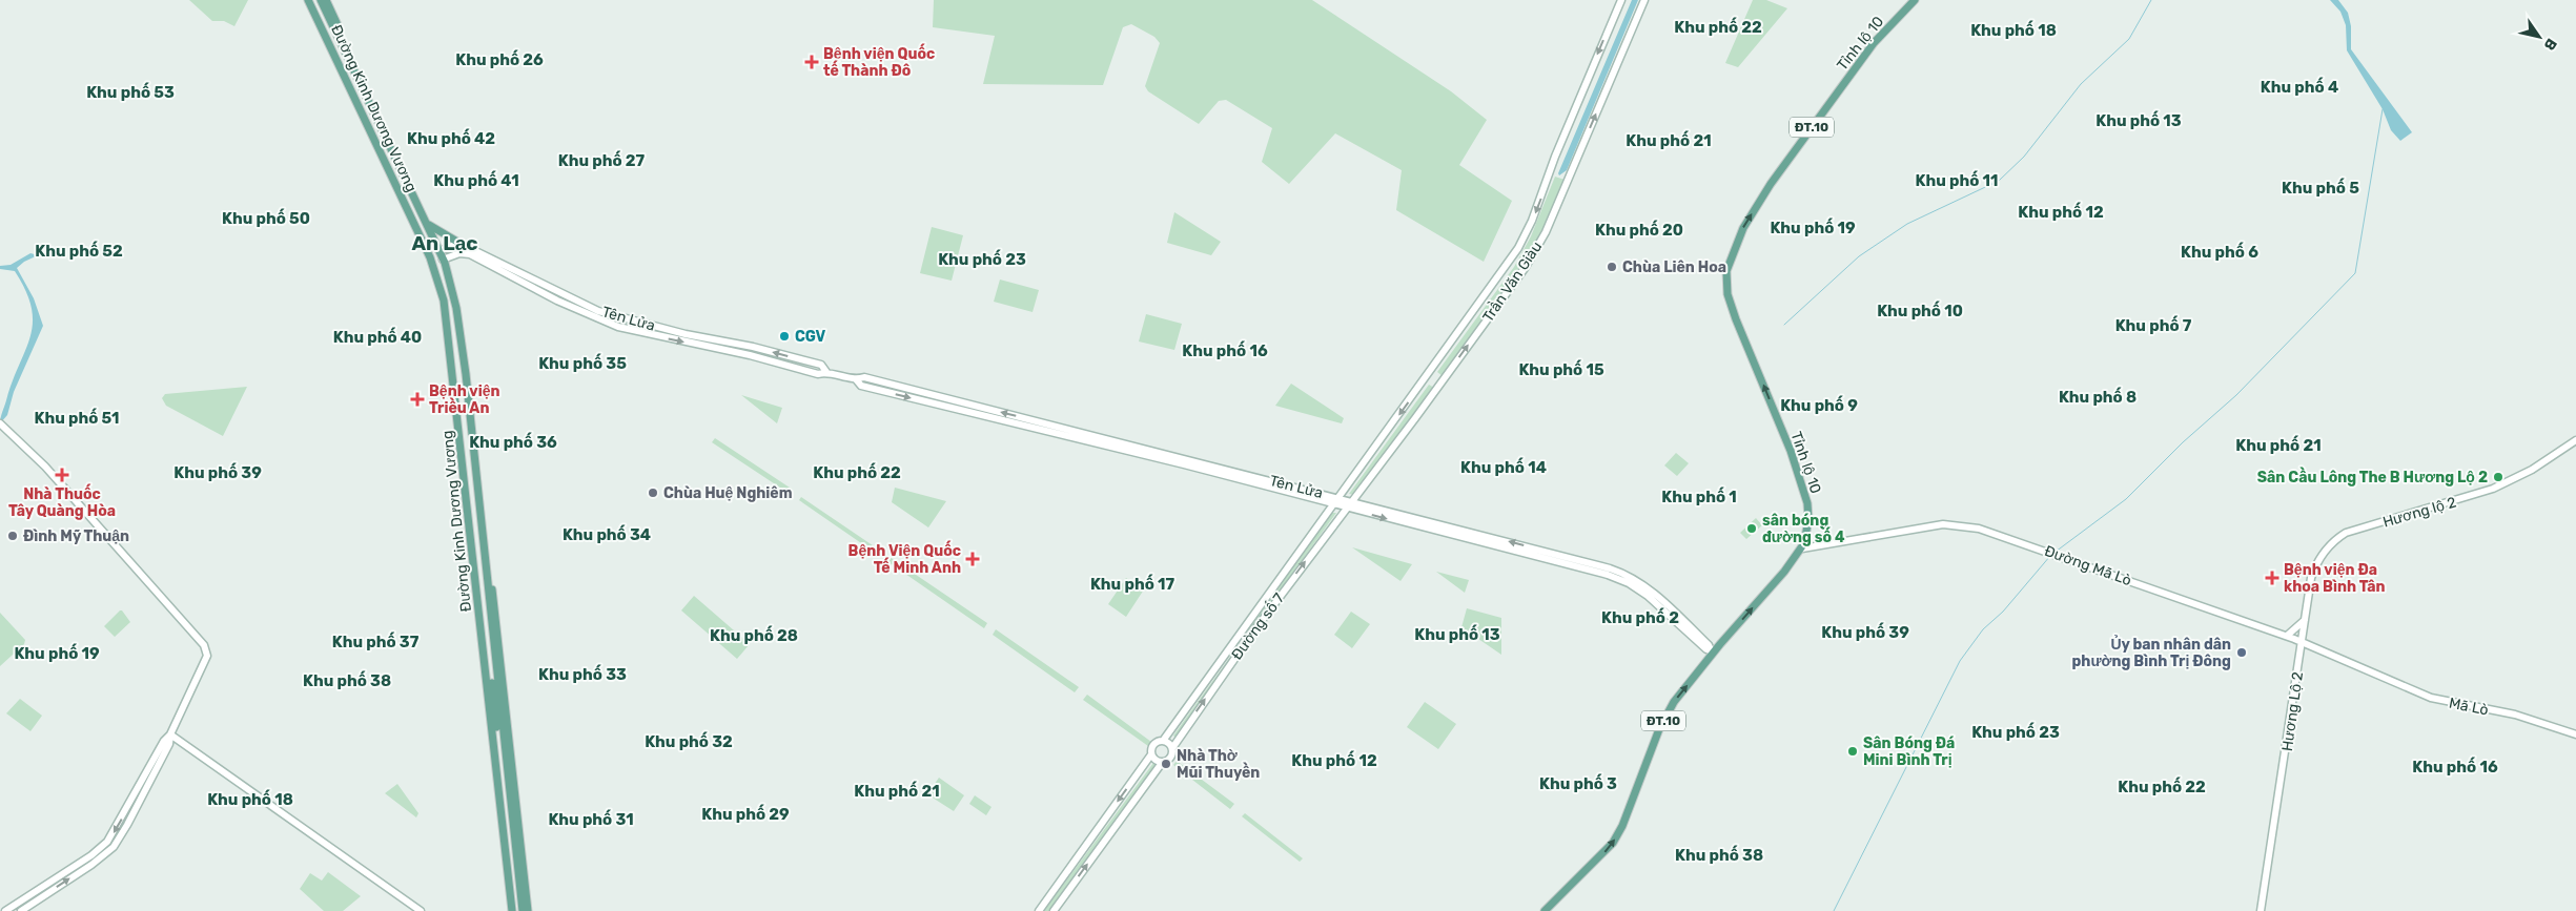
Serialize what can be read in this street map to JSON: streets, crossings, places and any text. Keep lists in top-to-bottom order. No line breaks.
{"streets":{"main road":["Tỉnh lộ 10","Đường Kinh Dương Vương","ĐT.10","Trần Văn Giàu","Tên Lửa","Hương lộ 2","Đường Mã Lò","Đường số 7","Mã Lò","Hương Lộ 2"]},"crossings":[["Tỉnh lộ 10","Tên Lửa"],["Tỉnh lộ 10","Đường Mã Lò"],["Đường Kinh Dương Vương","Tên Lửa"],["Trần Văn Giàu","Tên Lửa"],["Trần Văn Giàu","Đường số 7"],["Tên Lửa","Đường số 7"],["Hương lộ 2","Hương Lộ 2"],["Đường Mã Lò","Mã Lò"],["Đường Mã Lò","Hương Lộ 2"]],"one_way":["Tỉnh lộ 10"],"districts":["Khu phố 22","Khu phố 18","Khu phố 26","Khu phố 4","Khu phố 53","Khu phố 13","Khu phố 42","Khu phố 21","Khu phố 27","Khu phố 41","Khu phố 11","Khu phố 5","Khu phố 12","Khu phố 50","Khu phố 19","Khu phố 20","An Lạc","Khu phố 52","Khu phố 6","Khu phố 23","Khu phố 10","Khu phố 7","Khu phố 40","Khu phố 16","Khu phố 35","Khu phố 15","Khu phố 8","Khu phố 9","Khu phố 51","Khu phố 36","Khu phố 21","Khu phố 14","Khu phố 39","Khu phố 22","Khu phố 1","Khu phố 34","Khu phố 17","Khu phố 2","Khu phố 39","Khu phố 13","Khu phố 28","Khu phố 37","Khu phố 19","Khu phố 33","Khu phố 38","Khu phố 23","Khu phố 32","Khu phố 12","Khu phố 16","Khu phố 3","Khu phố 22","Khu phố 21","Khu phố 18","Khu phố 29","Khu phố 31","Khu phố 38"],"places":{"health":["Bệnh viện Quốc tế Thành Đô","Bệnh viện Triều An","Nhà Thuốc Tây Quàng Hòa","Bệnh Viện Quốc Tế Minh Anh","Bệnh viện Đa khoa Bình Tân"],"other":["Chùa Liên Hoa","CGV","Sân Cầu Lông The B Hương Lộ 2","Chùa Huệ Nghiêm","sân bóng đường số 4","Đình Mỹ Thuận","Ủy ban nhân dân phường Bình Trị Đông","Sân Bóng Đá Mini Bình Trị","Nhà Thờ Mũi Thuyền"]},"north":"bottom right"}
